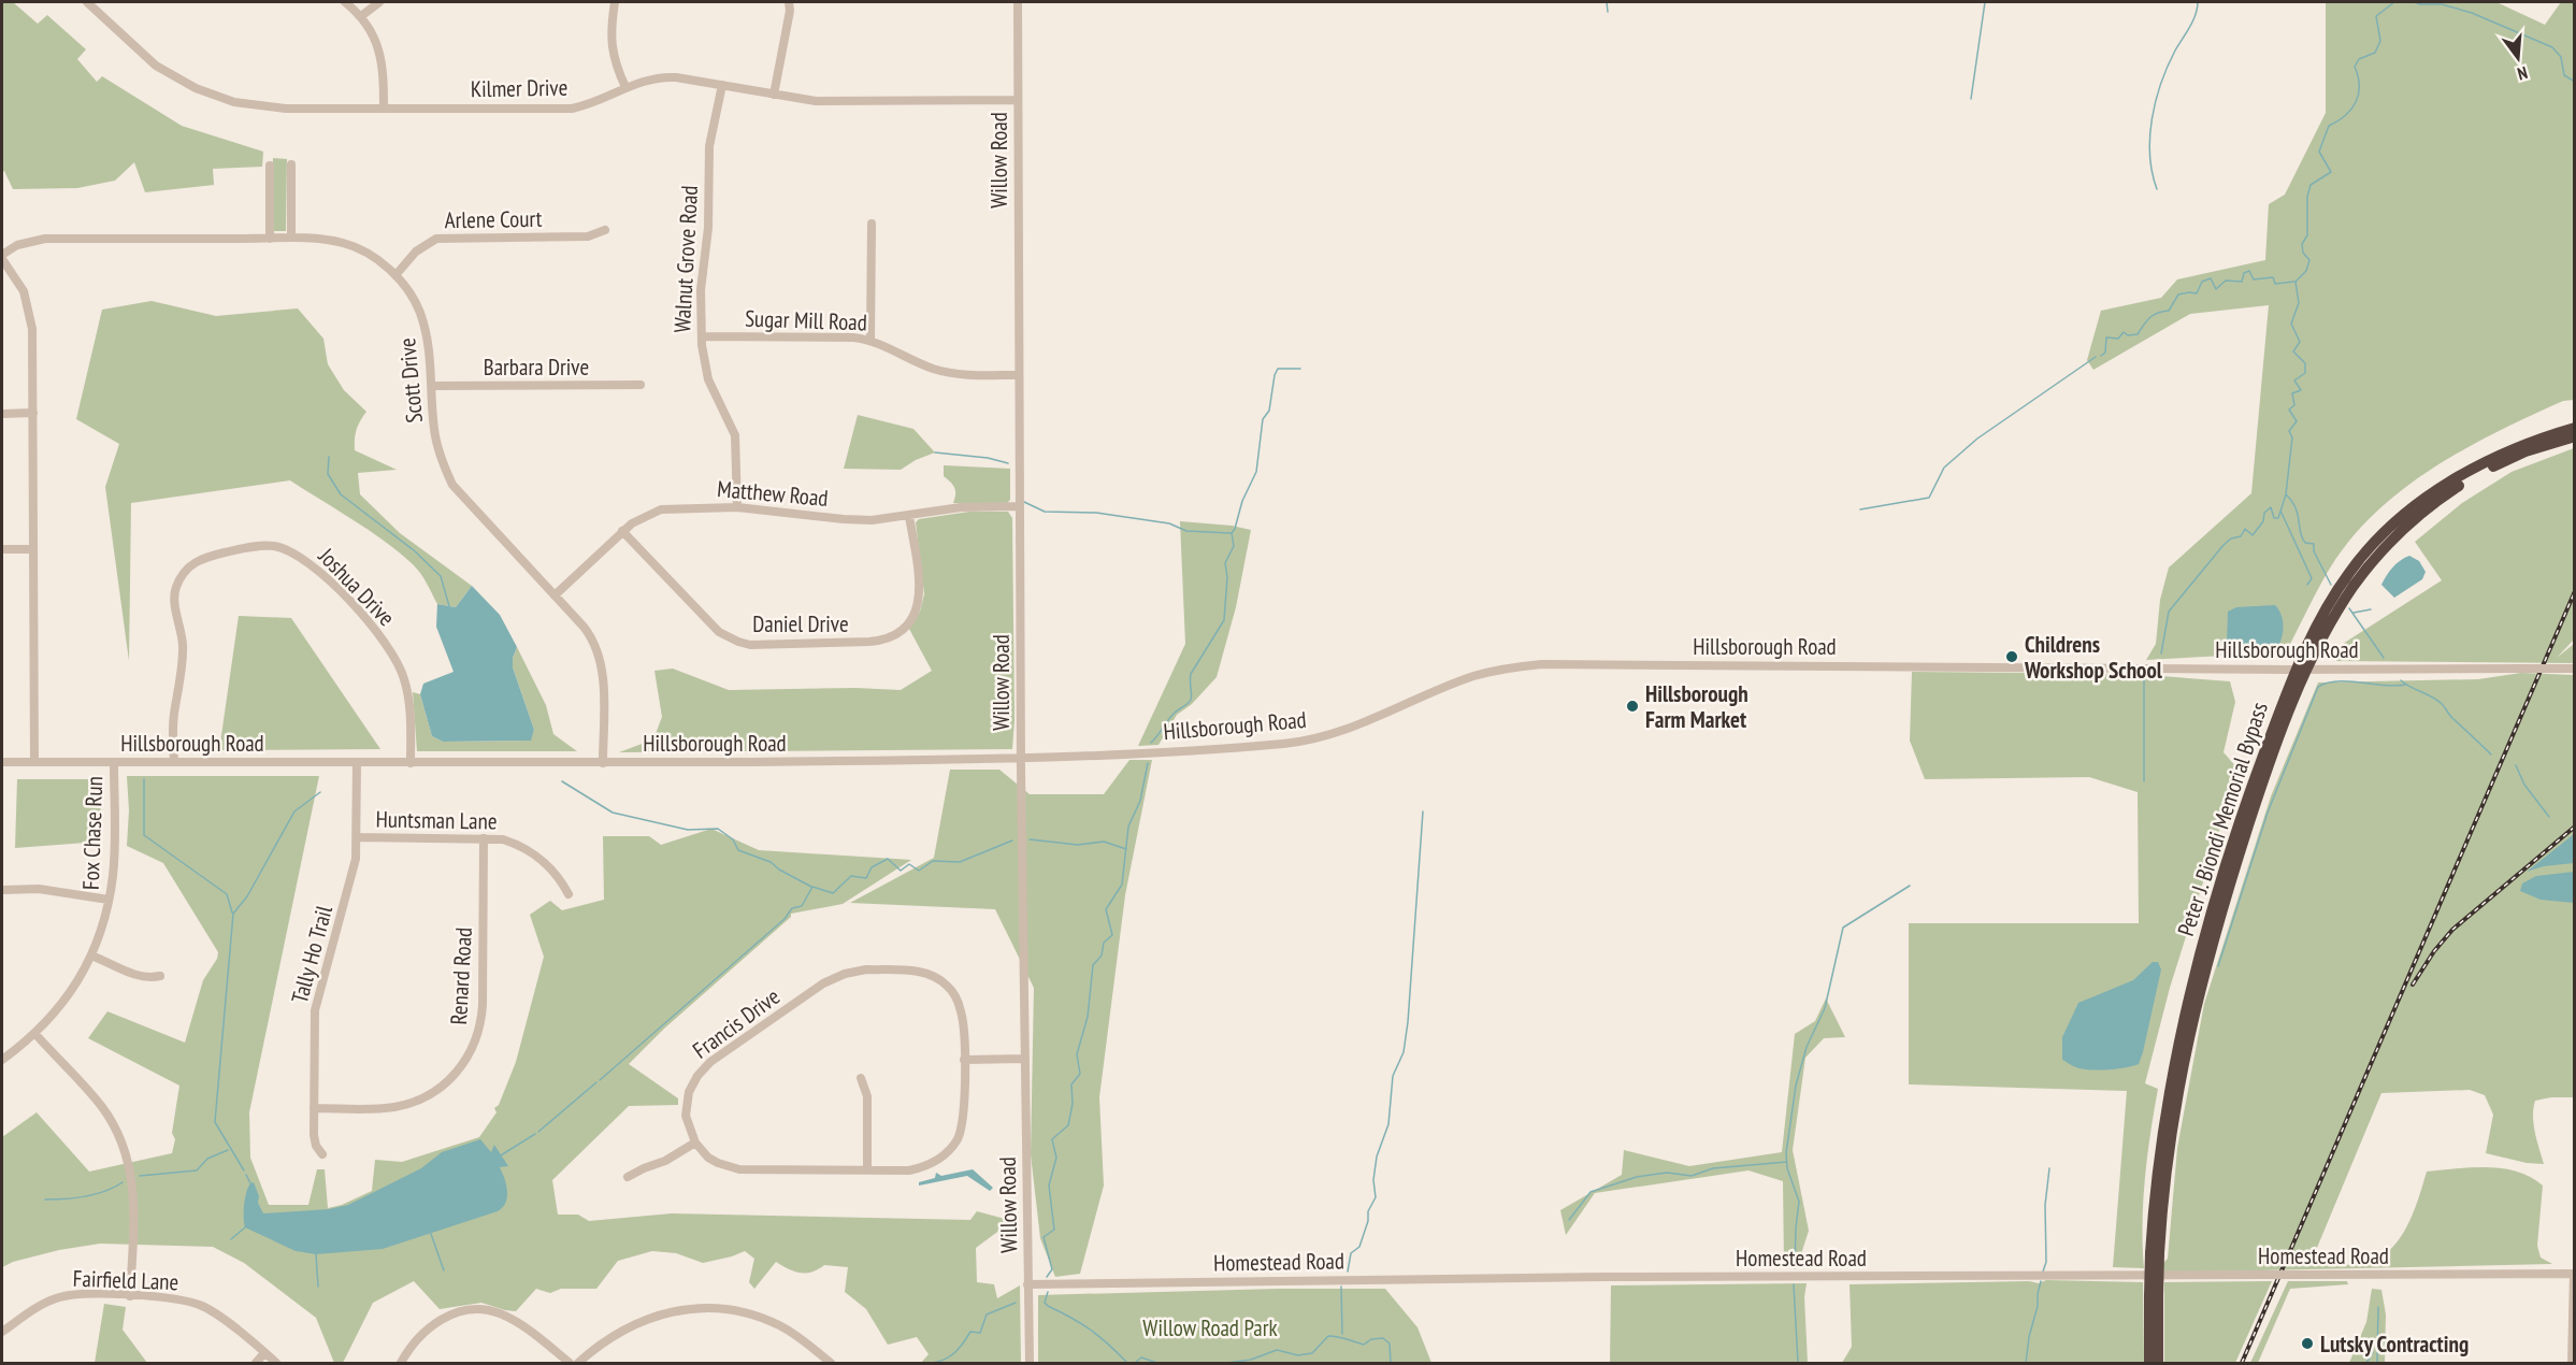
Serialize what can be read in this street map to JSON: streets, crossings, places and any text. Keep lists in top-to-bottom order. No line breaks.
{"streets":{"highway":["Peter J. Biondi Memorial Bypass"],"street":["Kilmer Drive","Willow Road","Arlene Court","Walnut Grove Road","Sugar Mill Road","Barbara Drive","Scott Drive","Matthew Road","Joshua Drive","Daniel Drive","Hillsborough Road","Huntsman Lane","Fox Chase Run","Tally Ho Trail","Renard Road","Francis Drive","Homestead Road","Fairfield Lane"]},"crossings":[["Kilmer Drive","Willow Road"],["Kilmer Drive","Walnut Grove Road"],["Willow Road","Sugar Mill Road"],["Willow Road","Matthew Road"],["Willow Road","Hillsborough Road"],["Willow Road","Homestead Road"],["Arlene Court","Scott Drive"],["Walnut Grove Road","Sugar Mill Road"],["Walnut Grove Road","Matthew Road"],["Barbara Drive","Scott Drive"],["Scott Drive","Matthew Road"],["Scott Drive","Hillsborough Road"],["Matthew Road","Daniel Drive"],["Joshua Drive","Hillsborough Road"],["Hillsborough Road","Peter J. Biondi Memorial Bypass"],["Hillsborough Road","Fox Chase Run"],["Hillsborough Road","Tally Ho Trail"],["Huntsman Lane","Tally Ho Trail"],["Huntsman Lane","Renard Road"],["Tally Ho Trail","Renard Road"]],"parks":["Willow Road Park"],"places":["Childrens Workshop School","Hillsborough Farm Market","Lutsky Contracting"],"north":"bottom"}
